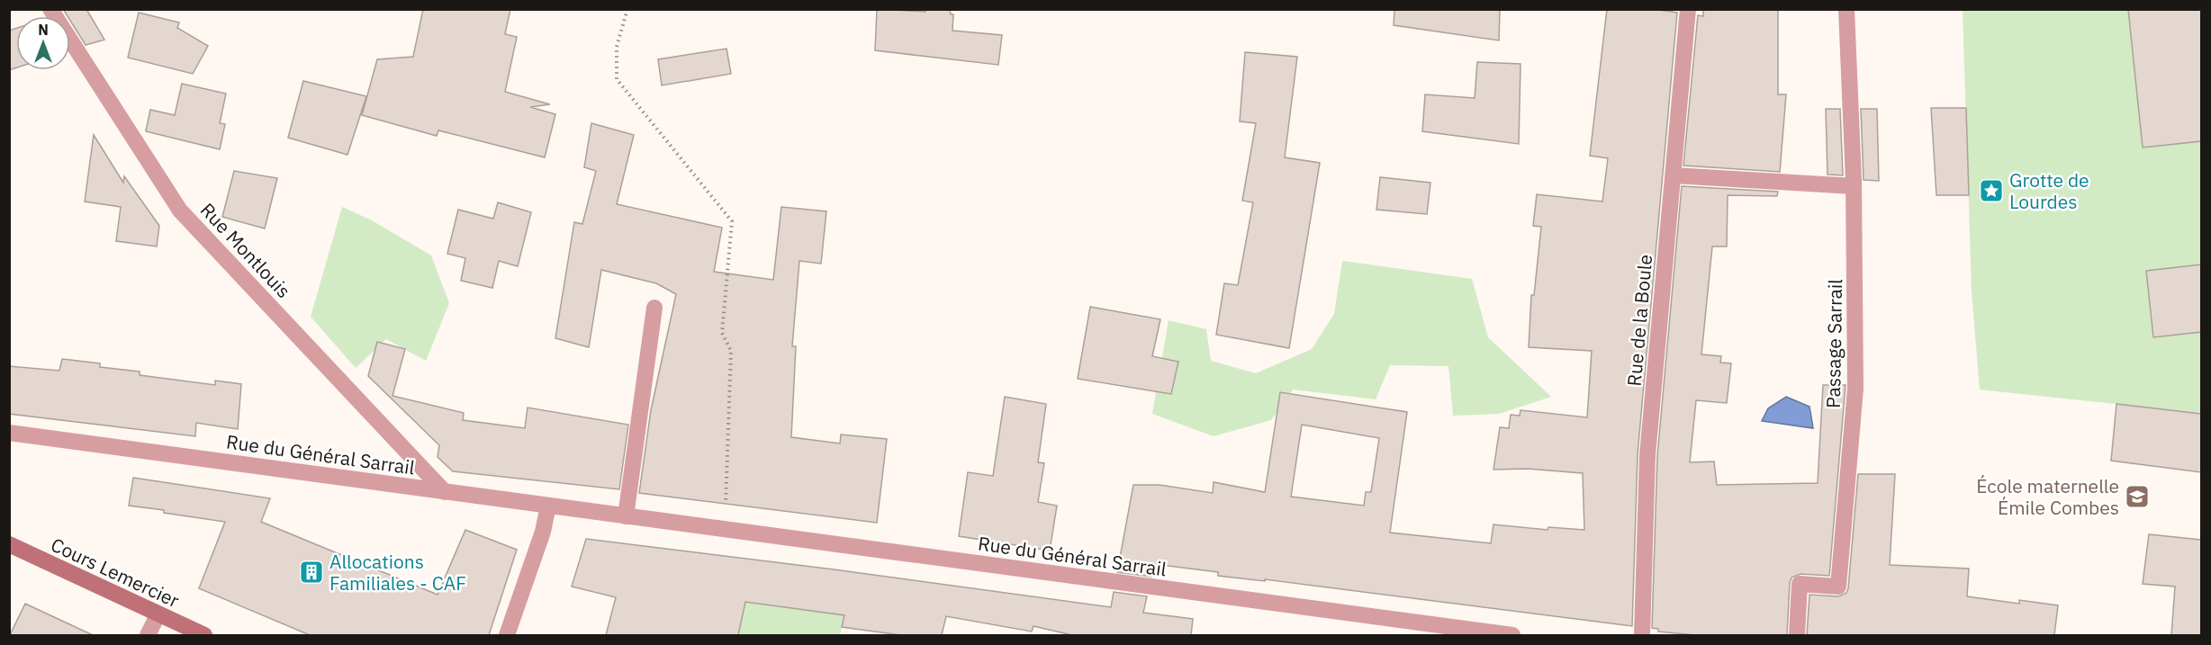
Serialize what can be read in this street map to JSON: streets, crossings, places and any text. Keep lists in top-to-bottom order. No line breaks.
{"streets":{"main road":["Cours Lemercier"],"street":["Rue Montlouis","Rue de la Boule","Passage Sarrail","Rue du Général Sarrail"]},"crossings":[["Rue Montlouis","Rue du Général Sarrail"]],"places":{"place":["Grotte de Lourdes"],"school or university":["École maternelle Émile Combes"],"building":["Allocations Familiales - CAF"]},"north":"top"}
